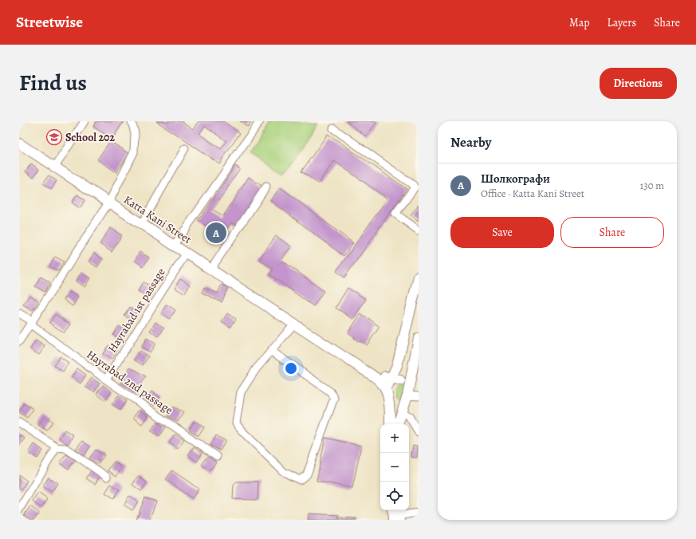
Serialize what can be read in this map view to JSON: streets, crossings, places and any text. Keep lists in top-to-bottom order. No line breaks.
{"streets":{"main road":["Katta Kani Street"],"street":["Hayrаbаd 1st passage","Hayrаbаd 2nd passage"]},"crossings":[["Katta Kani Street","Hayrаbаd 1st passage"],["Hayrаbаd 1st passage","Hayrаbаd 2nd passage"]],"places":{"school or university":["School 202"]},"page":{"header":"Streetwise","nav":["Map","Layers","Share"],"title":"Find us","buttons":["Directions",["Save","Share"]],"heading":"Nearby","list":[{"mark":"A","name":"Шолкографи","note":"Office · Katta Kani Street","value":"130 m"}],"pins":"A","map_buttons":["+","−"]}}
